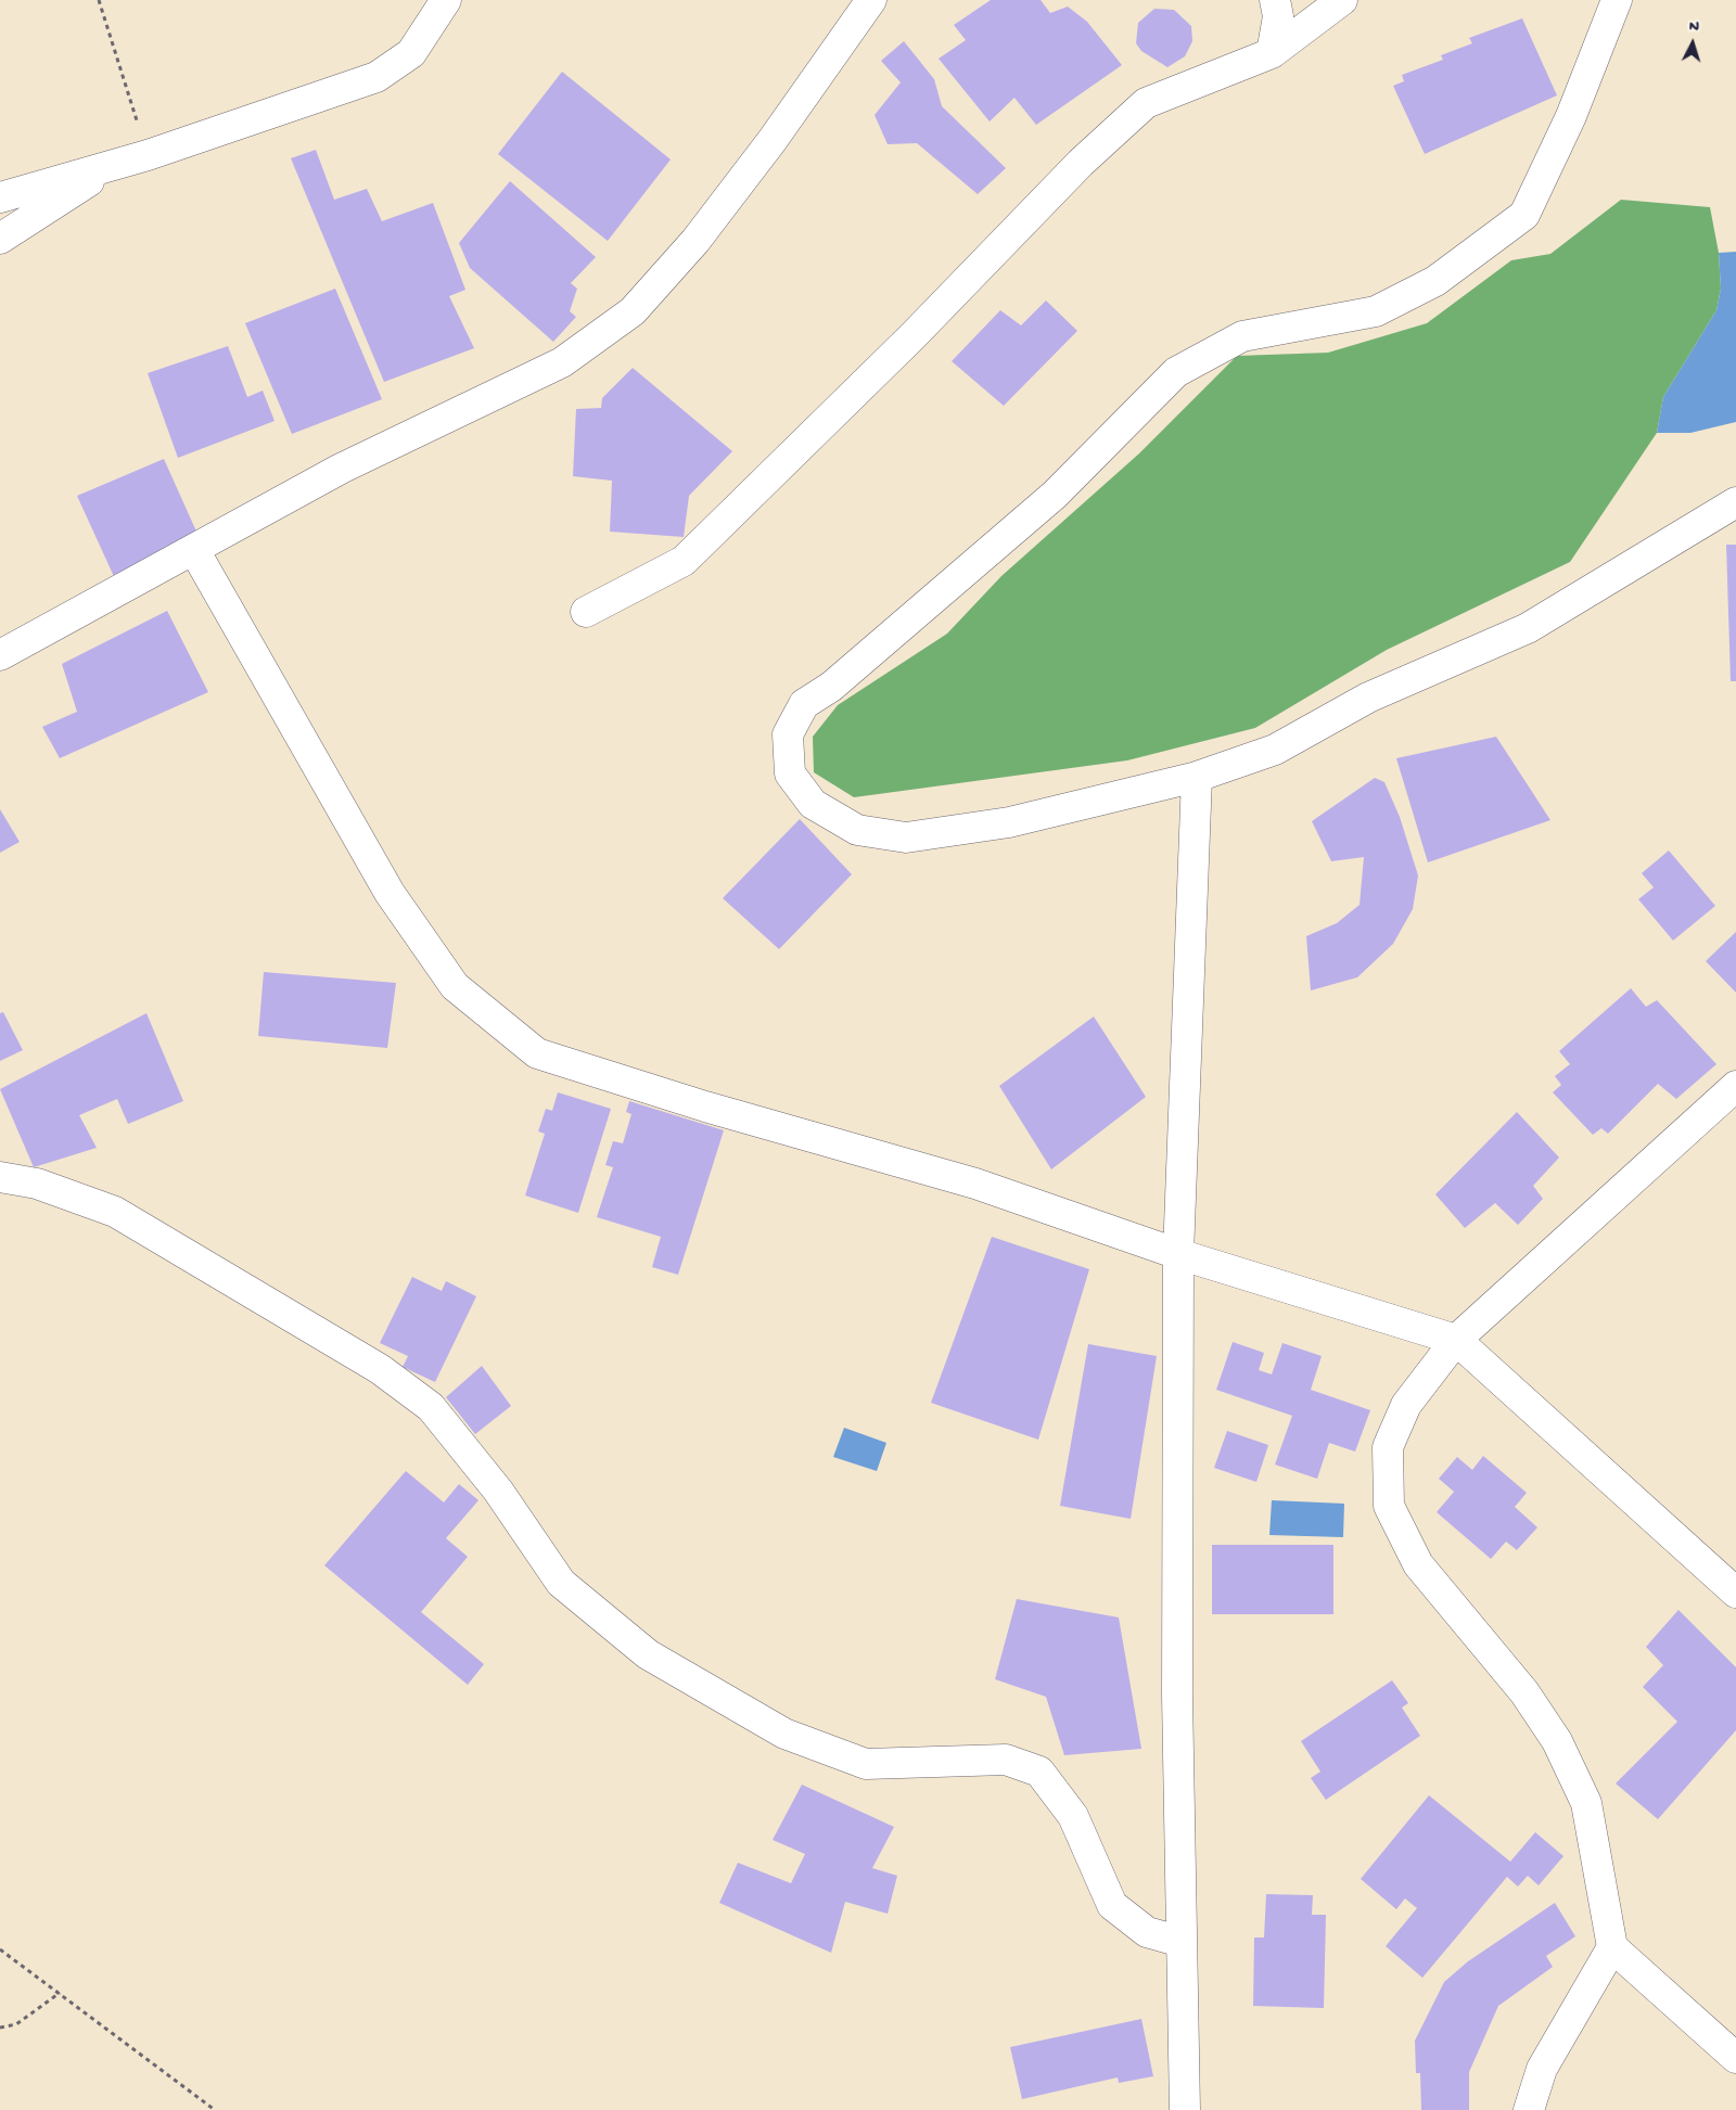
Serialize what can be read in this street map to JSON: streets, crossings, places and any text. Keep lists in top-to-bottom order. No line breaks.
{"north":"top"}
